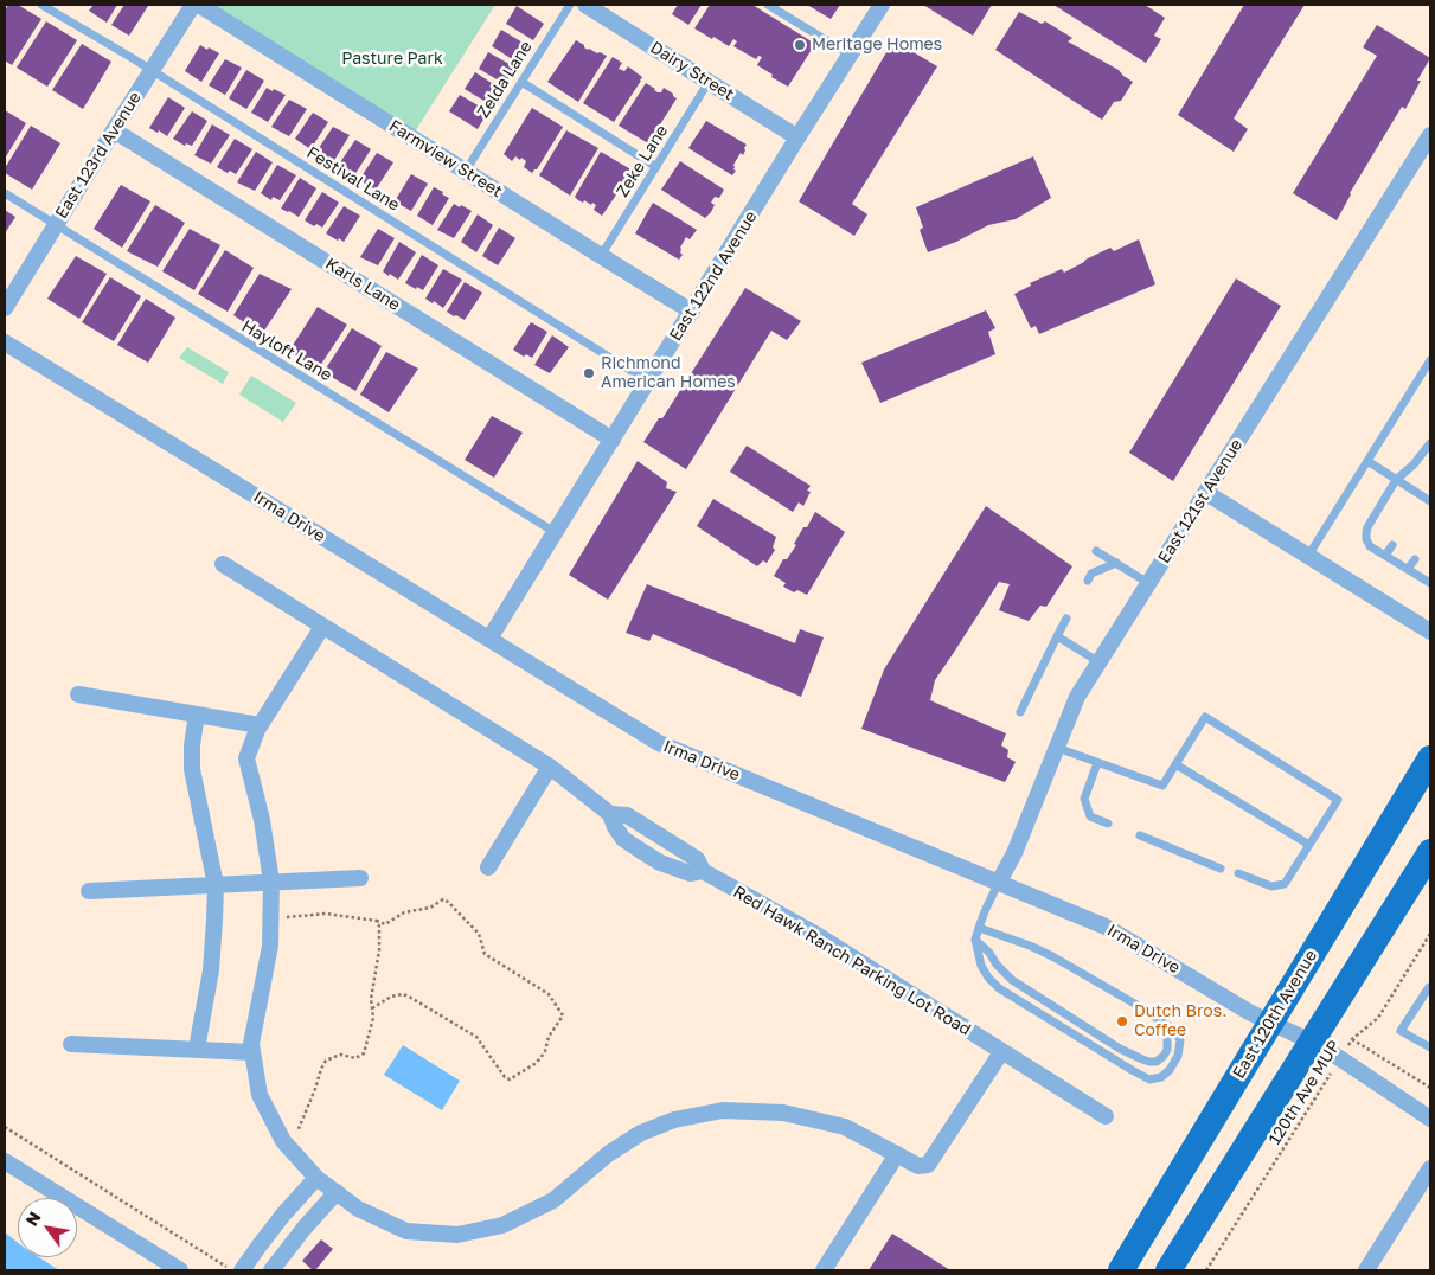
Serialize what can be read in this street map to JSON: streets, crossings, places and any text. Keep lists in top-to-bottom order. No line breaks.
{"streets":{"main road":["East 120th Avenue"],"street":["Dairy Street","East 123rd Avenue","Farmview Street","East 122nd Avenue","Karls Lane","East 121st Avenue","Irma Drive","Red Hawk Ranch Parking Lot Road"],"lane":["Zelda Lane","Zeke Lane","Festival Lane","Hayloft Lane"],"path":["120th Ave MUP"]},"crossings":[["Dairy Street","Zeke Lane"],["Dairy Street","East 122nd Avenue"],["Zelda Lane","Farmview Street"],["East 123rd Avenue","Festival Lane"],["East 123rd Avenue","Karls Lane"],["East 123rd Avenue","Hayloft Lane"],["Farmview Street","Zeke Lane"],["Farmview Street","East 122nd Avenue"],["Festival Lane","East 122nd Avenue"],["East 122nd Avenue","Karls Lane"],["East 122nd Avenue","Hayloft Lane"],["East 122nd Avenue","Irma Drive"],["East 121st Avenue","Irma Drive"],["Irma Drive","East 120th Avenue"],["Irma Drive","120th Ave MUP"]],"parks":["Pasture Park"],"places":["Meritage Homes","Richmond American Homes","Dutch Bros. Coffee"],"north":"top left"}
